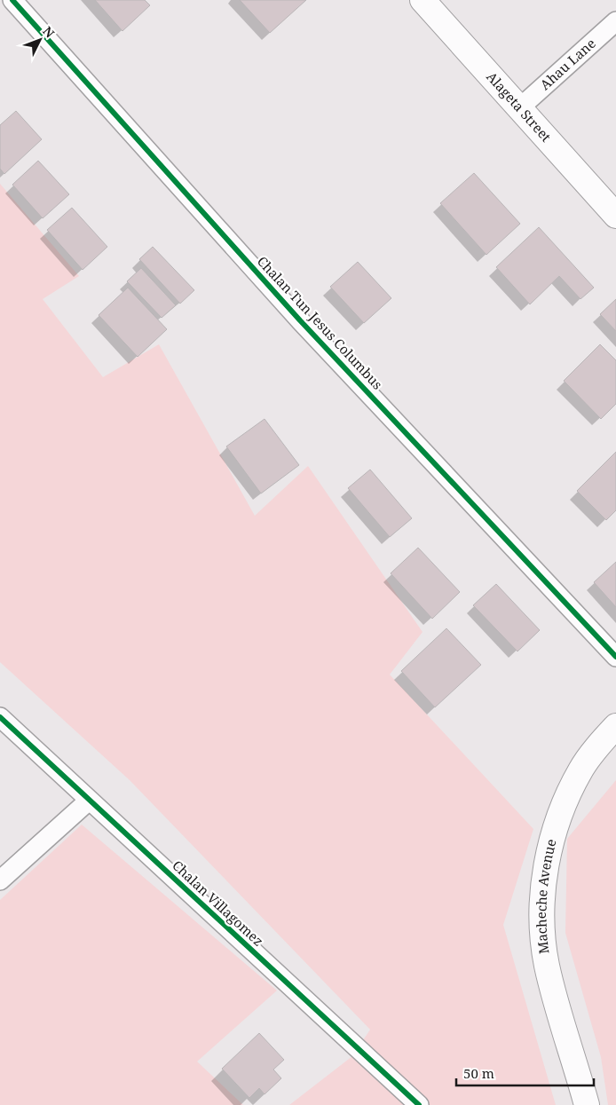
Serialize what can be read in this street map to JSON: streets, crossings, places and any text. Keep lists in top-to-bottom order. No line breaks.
{"streets":{"main road":["Alageta Street","Macheche Avenue"],"street":["Ahau Lane","Chalan Tun Jesus Columbus","Chalan Villagomez"]},"crossings":[["Ahau Lane","Alageta Street"]],"scale_bar":"50 m","north":"top right"}
